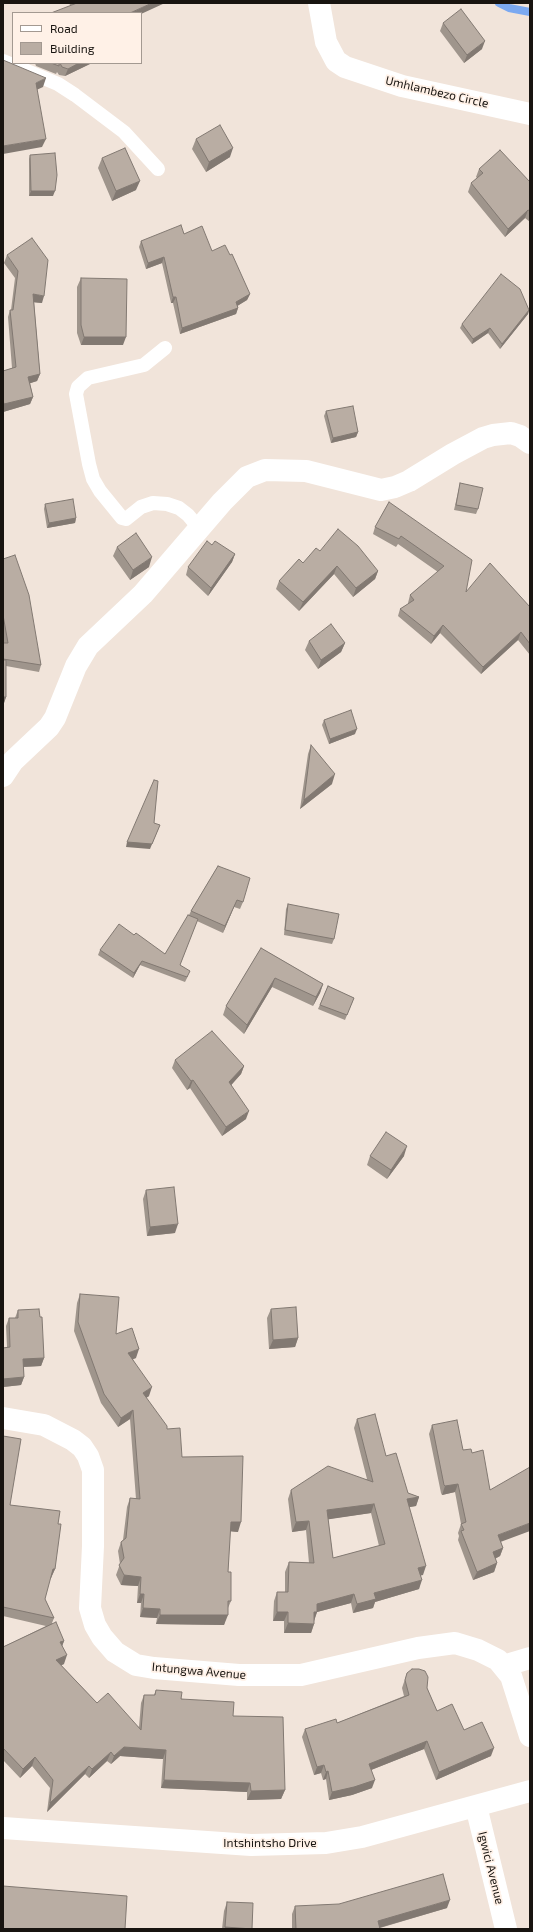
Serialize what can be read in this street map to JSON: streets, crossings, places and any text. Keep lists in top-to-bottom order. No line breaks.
{"streets":{"street":["Umhlambezo Circle","Intungwa Avenue","Intshintsho Drive","Igwici Avenue"]},"crossings":[["Intshintsho Drive","Igwici Avenue"]],"legend":["Road","Building"]}
